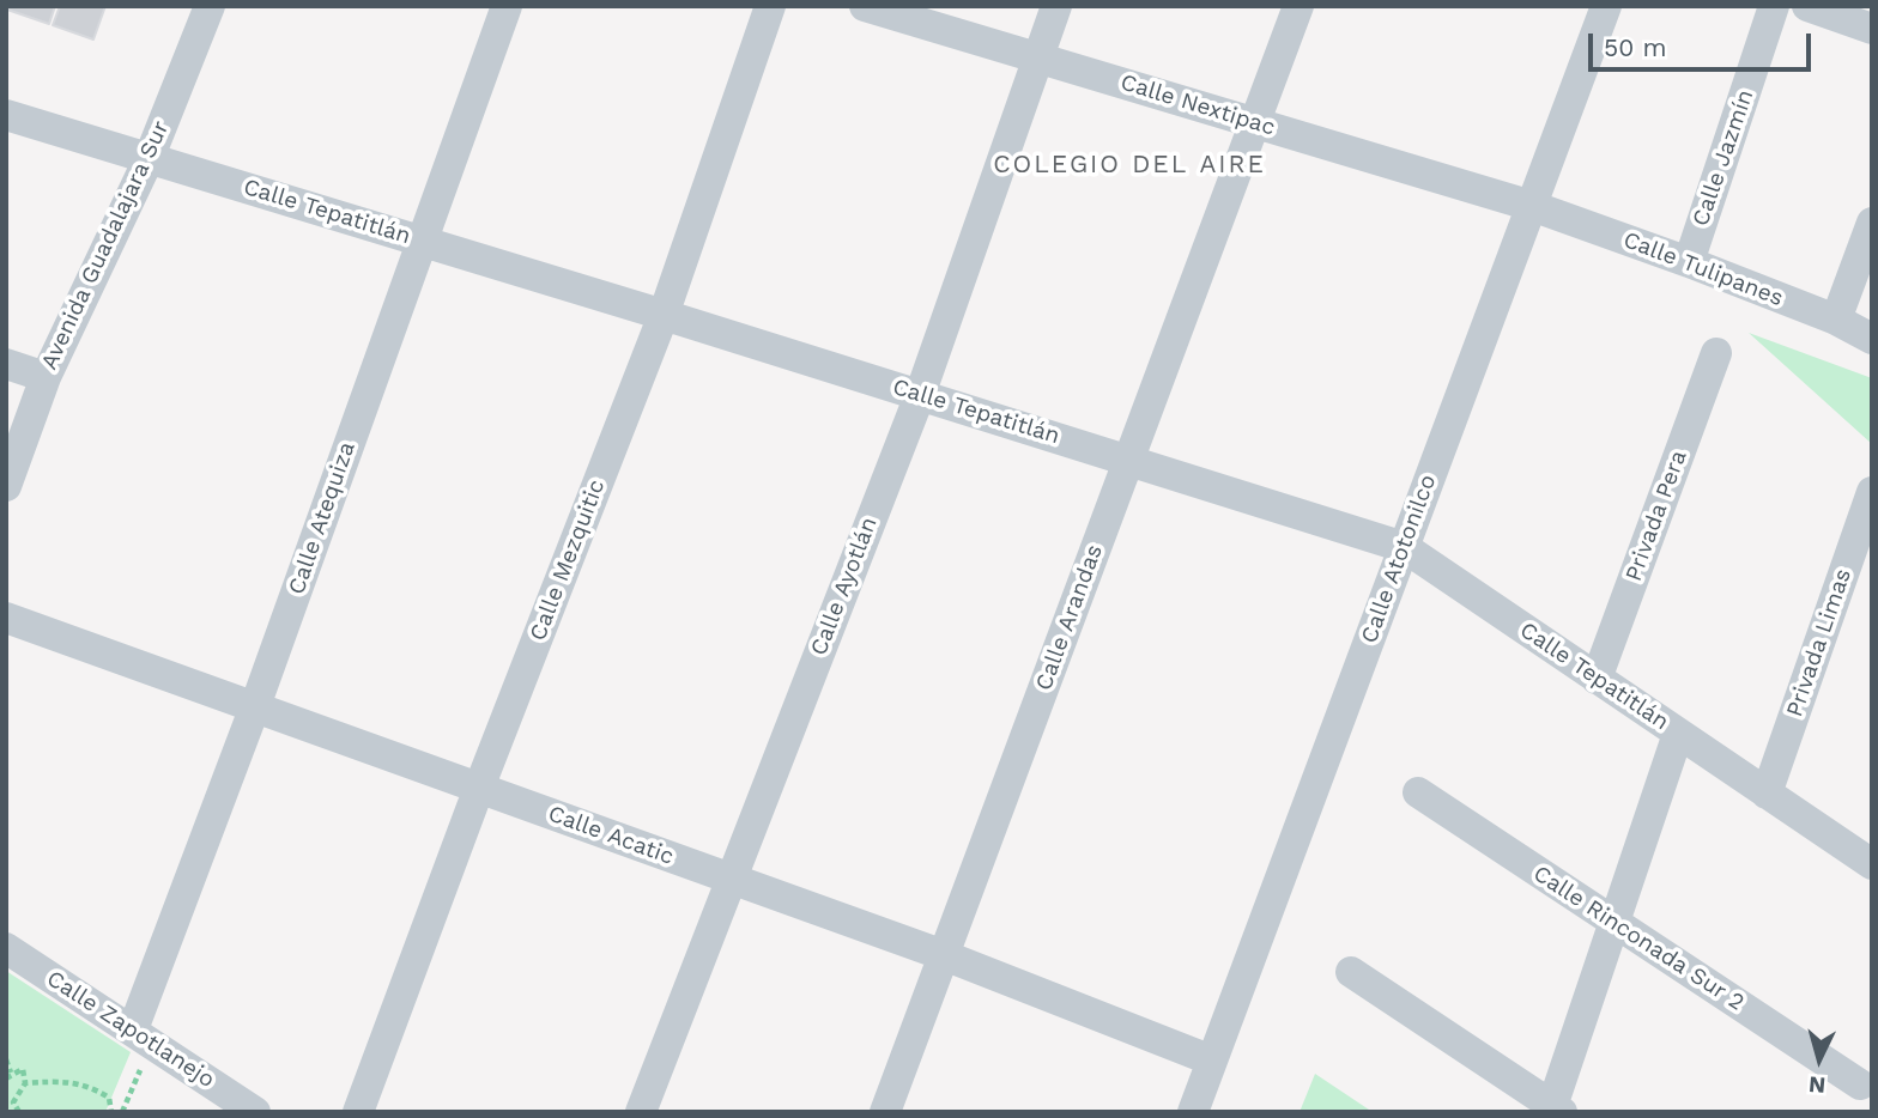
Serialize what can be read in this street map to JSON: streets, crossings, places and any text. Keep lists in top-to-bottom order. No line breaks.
{"streets":{"street":["Calle Nextipac","Calle Jazmín","Calle Tepatitlán","Avenida Guadalajara Sur","Calle Tulipanes","Privada Pera","Calle Atequiza","Calle Atotonilco","Calle Mezquitic","Calle Ayotlán","Calle Arandas","Privada Limas","Calle Acatic","Calle Rinconada Sur 2","Calle Zapotlanejo"]},"crossings":[["Calle Nextipac","Calle Tulipanes"],["Calle Nextipac","Calle Atotonilco"],["Calle Nextipac","Calle Ayotlán"],["Calle Nextipac","Calle Arandas"],["Calle Jazmín","Calle Tulipanes"],["Calle Tepatitlán","Avenida Guadalajara Sur"],["Calle Tepatitlán","Privada Pera"],["Calle Tepatitlán","Calle Atequiza"],["Calle Tepatitlán","Calle Atotonilco"],["Calle Tepatitlán","Calle Mezquitic"],["Calle Tepatitlán","Calle Ayotlán"],["Calle Tepatitlán","Calle Arandas"],["Calle Tepatitlán","Privada Limas"],["Calle Tulipanes","Calle Atotonilco"],["Calle Atequiza","Calle Acatic"],["Calle Atequiza","Calle Zapotlanejo"],["Calle Atotonilco","Calle Acatic"],["Calle Mezquitic","Calle Acatic"],["Calle Ayotlán","Calle Acatic"],["Calle Arandas","Calle Acatic"]],"districts":["COLEGIO DEL AIRE"],"scale_bar":"50 m","north":"bottom"}
